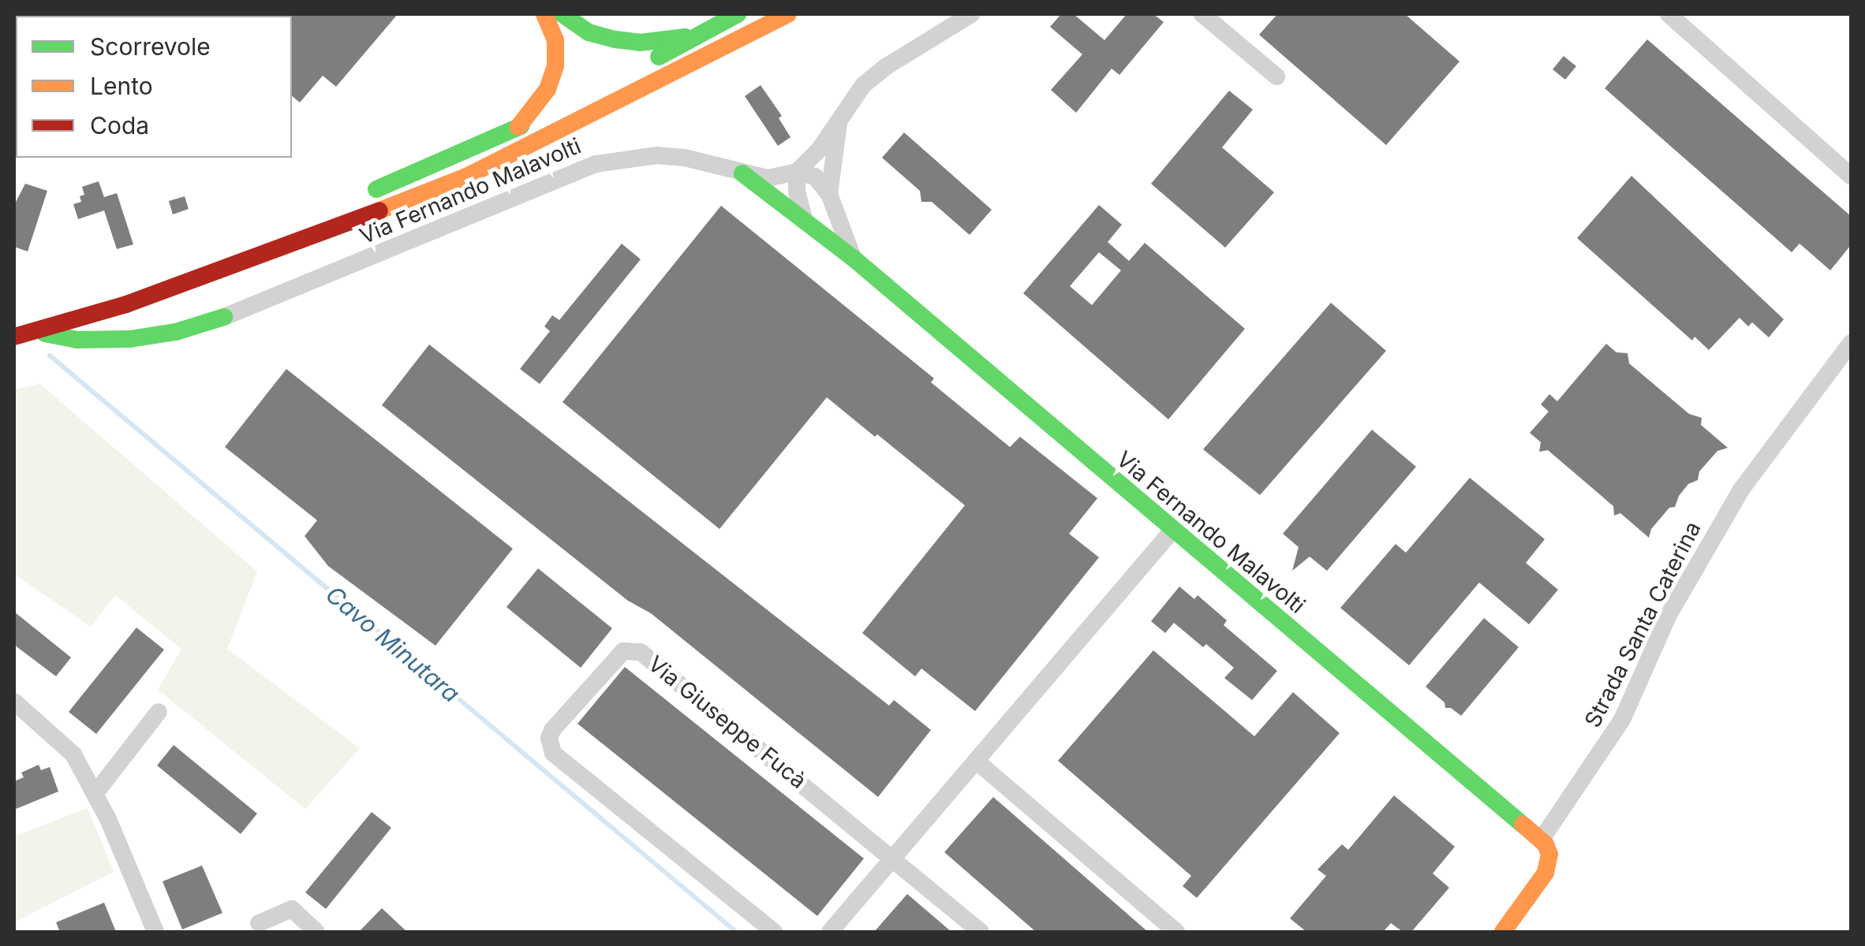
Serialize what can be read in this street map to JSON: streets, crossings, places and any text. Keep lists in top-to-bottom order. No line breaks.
{"streets":{"main road":["Via Fernando Malavolti"],"street":["Strada Santa Caterina","Via Giuseppe Fucà"]},"crossings":[["Via Fernando Malavolti","Strada Santa Caterina"]],"water":["Cavo Minutara"],"legend":["Scorrevole","Lento","Coda"]}
